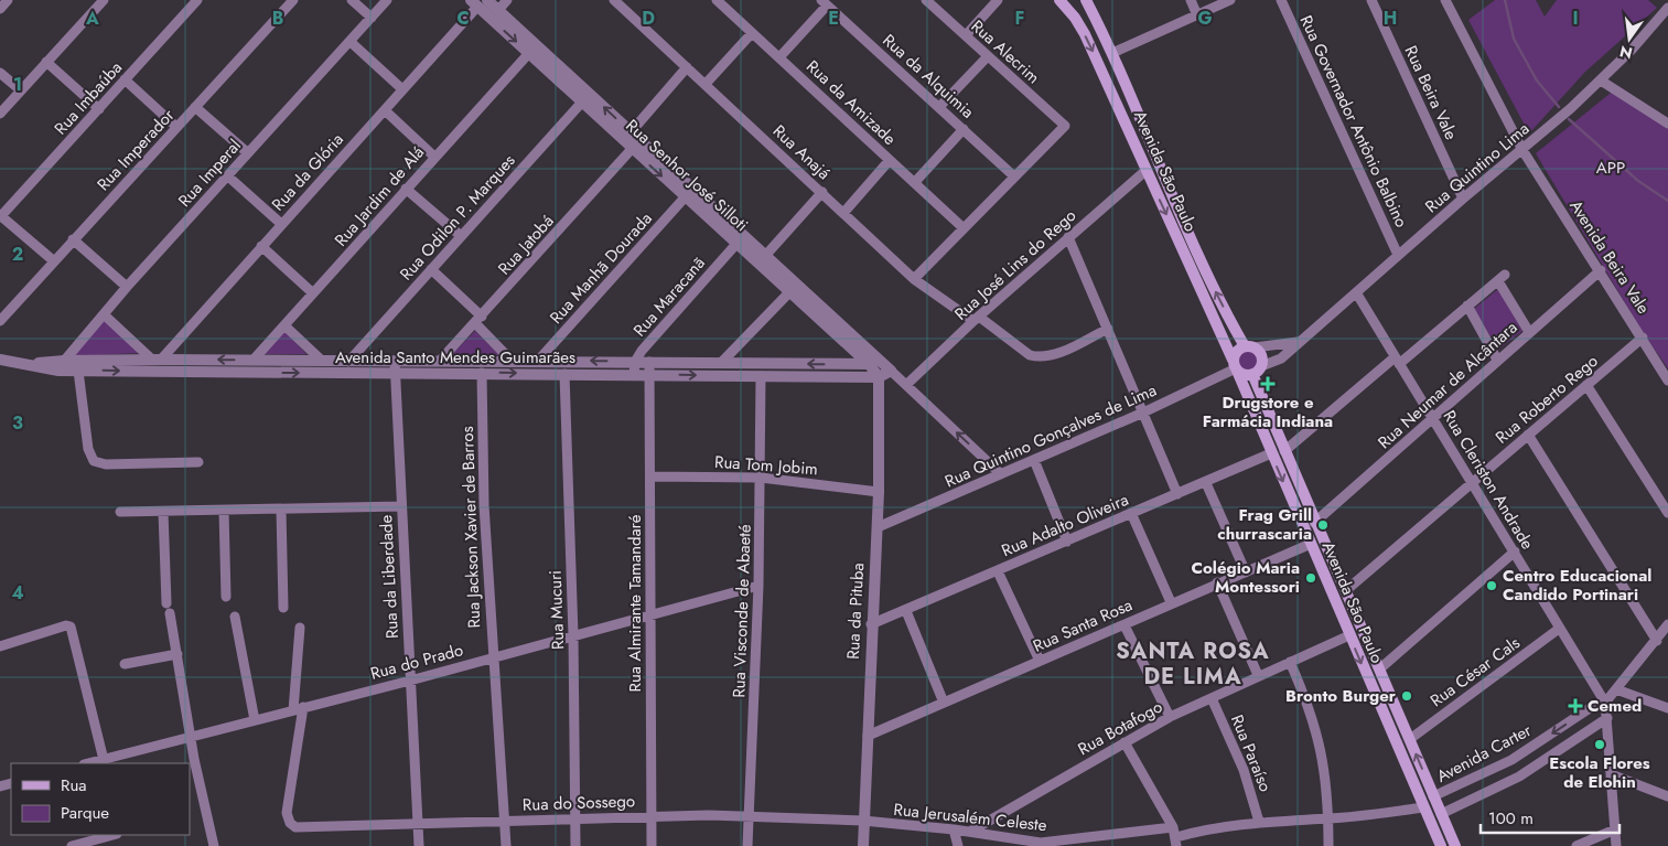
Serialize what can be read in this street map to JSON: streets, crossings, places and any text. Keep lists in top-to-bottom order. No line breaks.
{"streets":{"main road":["Avenida São Paulo"],"street":["Rua Alecrim","Rua da Alquimia","Rua Beira Vale","Rua Imbaúba","Rua da Amizade","Rua Governador Antônio Balbino","Rua Imperador","Rua Anajá","Rua Quintino Lima","Rua da Glória","Rua Imperal","Rua Senhor José Silloti","Rua Jardim de Alá","Rua Odilon P. Marques","Rua Jatobá","Avenida Beira Vale","Rua José Lins do Rego","Rua Manhã Dourada","Rua Maracanã","Avenida Santo Mendes Guimarães","Rua Neumar de Alcântara","Rua Roberto Rego","Rua Quintino Gonçalves de Lima","Rua Tom Jobim","Rua Cleriston Andrade","Rua Adalto Oliveira","Rua Jackson Xavier de Barros","Rua da Liberdade","Rua Almirante Tamandaré","Rua Mucuri","Rua Visconde de Abaeté","Rua da Pituba","Rua Santa Rosa","Rua do Prado","Rua César Cals","Rua Botafogo","Rua Paraíso","Avenida Carter","Rua do Sossego","Rua Jerusalém Celeste"]},"crossings":[["Rua Alecrim","Rua da Alquimia"],["Rua Beira Vale","Rua Quintino Lima"],["Rua Governador Antônio Balbino","Rua Quintino Lima"],["Rua Anajá","Rua José Lins do Rego"],["Rua Quintino Lima","Avenida São Paulo"],["Rua Quintino Lima","Avenida Beira Vale"],["Rua Quintino Lima","Rua Quintino Gonçalves de Lima"],["Rua Quintino Lima","Rua Cleriston Andrade"],["Avenida São Paulo","Rua José Lins do Rego"],["Avenida São Paulo","Rua Neumar de Alcântara"],["Avenida São Paulo","Rua Roberto Rego"],["Avenida São Paulo","Rua Quintino Gonçalves de Lima"],["Avenida São Paulo","Rua Adalto Oliveira"],["Avenida São Paulo","Rua Santa Rosa"],["Avenida São Paulo","Rua César Cals"],["Avenida São Paulo","Rua Botafogo"],["Avenida São Paulo","Avenida Carter"],["Avenida São Paulo","Rua Jerusalém Celeste"],["Rua da Glória","Rua Senhor José Silloti"],["Rua da Glória","Avenida Santo Mendes Guimarães"],["Rua Imperal","Avenida Santo Mendes Guimarães"],["Rua Senhor José Silloti","Rua Jardim de Alá"],["Rua Senhor José Silloti","Rua Odilon P. Marques"],["Rua Senhor José Silloti","Rua Jatobá"],["Rua Senhor José Silloti","Rua Manhã Dourada"],["Rua Senhor José Silloti","Rua Maracanã"],["Rua Senhor José Silloti","Avenida Santo Mendes Guimarães"],["Rua Senhor José Silloti","Rua da Pituba"],["Rua Jardim de Alá","Avenida Santo Mendes Guimarães"],["Rua Odilon P. Marques","Avenida Santo Mendes Guimarães"],["Rua Jatobá","Avenida Santo Mendes Guimarães"],["Avenida Beira Vale","Rua Neumar de Alcântara"],["Avenida Beira Vale","Rua Roberto Rego"],["Rua Manhã Dourada","Avenida Santo Mendes Guimarães"],["Rua Maracanã","Avenida Santo Mendes Guimarães"],["Avenida Santo Mendes Guimarães","Rua Jackson Xavier de Barros"],["Avenida Santo Mendes Guimarães","Rua da Liberdade"],["Avenida Santo Mendes Guimarães","Rua Almirante Tamandaré"],["Avenida Santo Mendes Guimarães","Rua Mucuri"],["Avenida Santo Mendes Guimarães","Rua Visconde de Abaeté"],["Avenida Santo Mendes Guimarães","Rua da Pituba"],["Rua Neumar de Alcântara","Rua Cleriston Andrade"],["Rua Roberto Rego","Rua Cleriston Andrade"],["Rua Quintino Gonçalves de Lima","Rua da Pituba"],["Rua Tom Jobim","Rua Almirante Tamandaré"],["Rua Tom Jobim","Rua Visconde de Abaeté"],["Rua Tom Jobim","Rua da Pituba"],["Rua Cleriston Andrade","Rua César Cals"],["Rua Cleriston Andrade","Avenida Carter"],["Rua Adalto Oliveira","Rua da Pituba"],["Rua Jackson Xavier de Barros","Rua do Prado"],["Rua Jackson Xavier de Barros","Rua do Sossego"],["Rua da Liberdade","Rua do Prado"],["Rua da Liberdade","Rua do Sossego"],["Rua Almirante Tamandaré","Rua do Prado"],["Rua Almirante Tamandaré","Rua do Sossego"],["Rua Mucuri","Rua do Prado"],["Rua Mucuri","Rua do Sossego"],["Rua Visconde de Abaeté","Rua do Prado"],["Rua Visconde de Abaeté","Rua do Sossego"],["Rua da Pituba","Rua Santa Rosa"],["Rua da Pituba","Rua do Sossego"],["Rua da Pituba","Rua Jerusalém Celeste"],["Rua do Prado","Rua do Sossego"],["Rua Botafogo","Rua Paraíso"],["Rua Botafogo","Rua Jerusalém Celeste"],["Rua Paraíso","Rua Jerusalém Celeste"],["Rua do Sossego","Rua Jerusalém Celeste"]],"districts":["SANTA ROSA DE LIMA"],"parks":["APP"],"places":{"health":["Drugstore e Farmácia Indiana","Cemed"],"other":["Frag Grill churrascaria","Colégio Maria Montessori","Centro Educacional Candido Portinari","Bronto Burger","Escola Flores de Elohin"]},"legend":["Rua","Parque"],"scale_bar":"100 m","north":"bottom","grid":{"columns":["A","B","C","D","E","F","G","H","I"],"rows":["1","2","3","4"]}}
